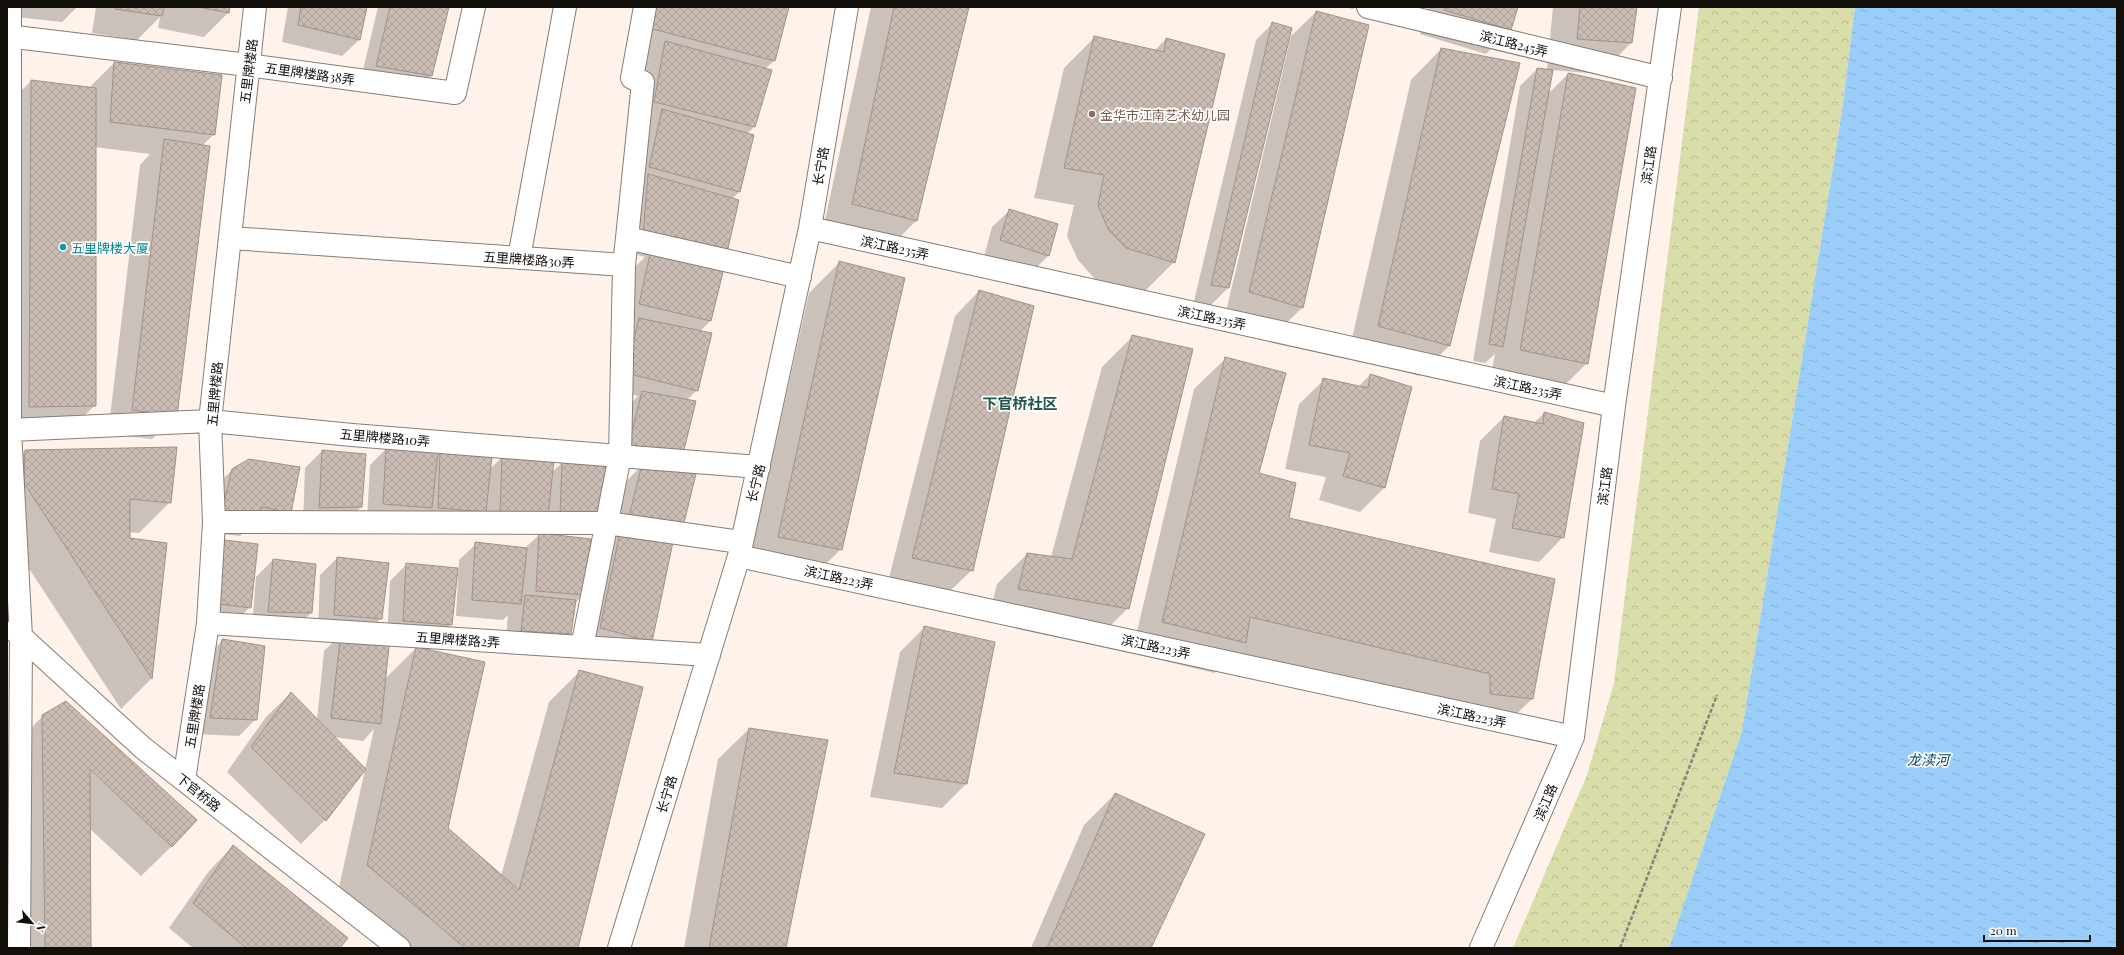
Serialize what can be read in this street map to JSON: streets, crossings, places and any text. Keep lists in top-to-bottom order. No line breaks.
{"streets":{"street":["滨江路245弄","五里牌楼路","五里牌楼路38弄","滨江路","长宁路","滨江路235弄","五里牌楼路30弄","五里牌楼路10弄","滨江路223弄","五里牌楼路2弄","下官桥路"]},"crossings":[["滨江路245弄","滨江路"],["五里牌楼路","五里牌楼路38弄"],["五里牌楼路","五里牌楼路30弄"],["五里牌楼路","五里牌楼路10弄"],["五里牌楼路","滨江路223弄"],["五里牌楼路","五里牌楼路2弄"],["五里牌楼路","下官桥路"],["滨江路","滨江路235弄"],["滨江路","滨江路223弄"],["长宁路","滨江路235弄"],["长宁路","五里牌楼路10弄"],["长宁路","滨江路223弄"],["长宁路","五里牌楼路2弄"]],"districts":["下官桥社区"],"water":["龙渎河"],"places":["金华市江南艺术幼儿园","五里牌楼大厦"],"scale_bar":"20 m","north":"bottom right"}
